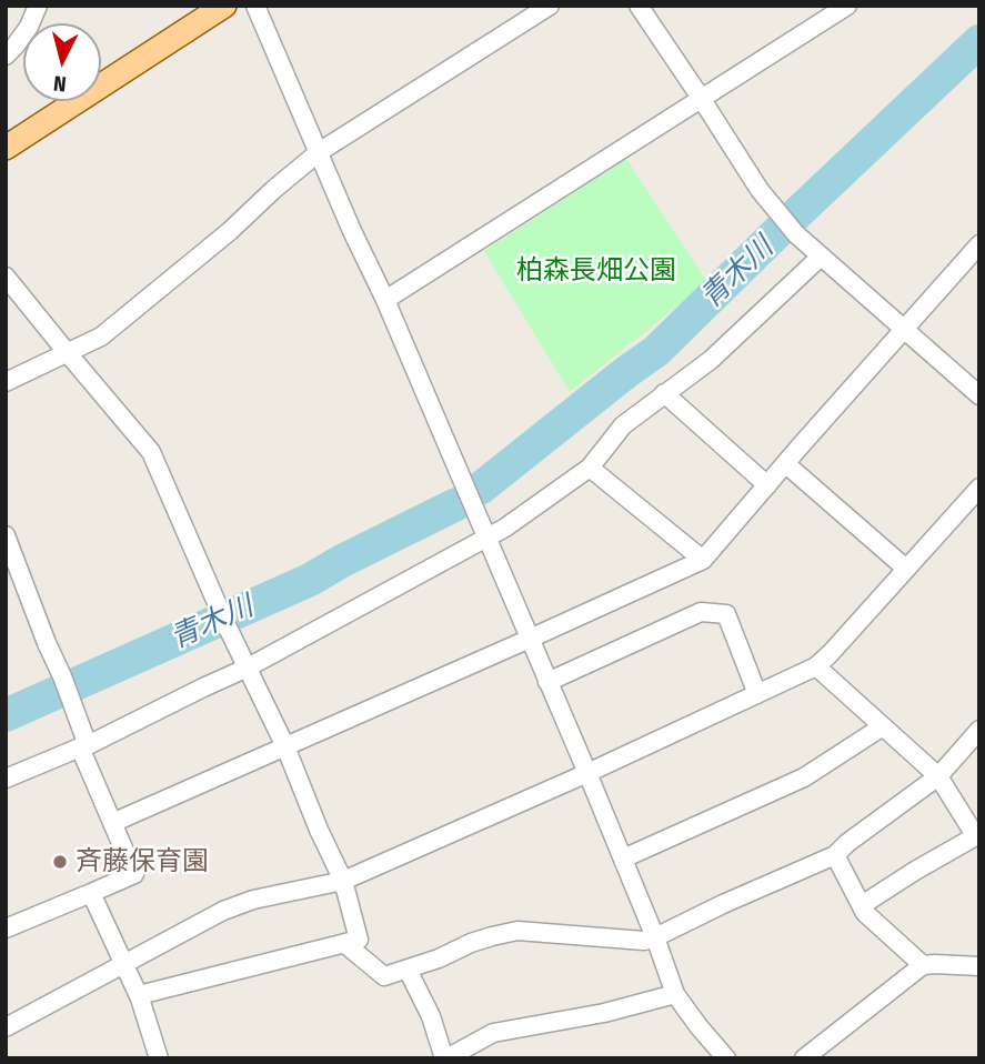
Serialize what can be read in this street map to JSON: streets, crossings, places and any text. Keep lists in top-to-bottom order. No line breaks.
{"water":["青木川"],"parks":["柏森長畑公園"],"places":["斉藤保育園"],"north":"bottom"}
